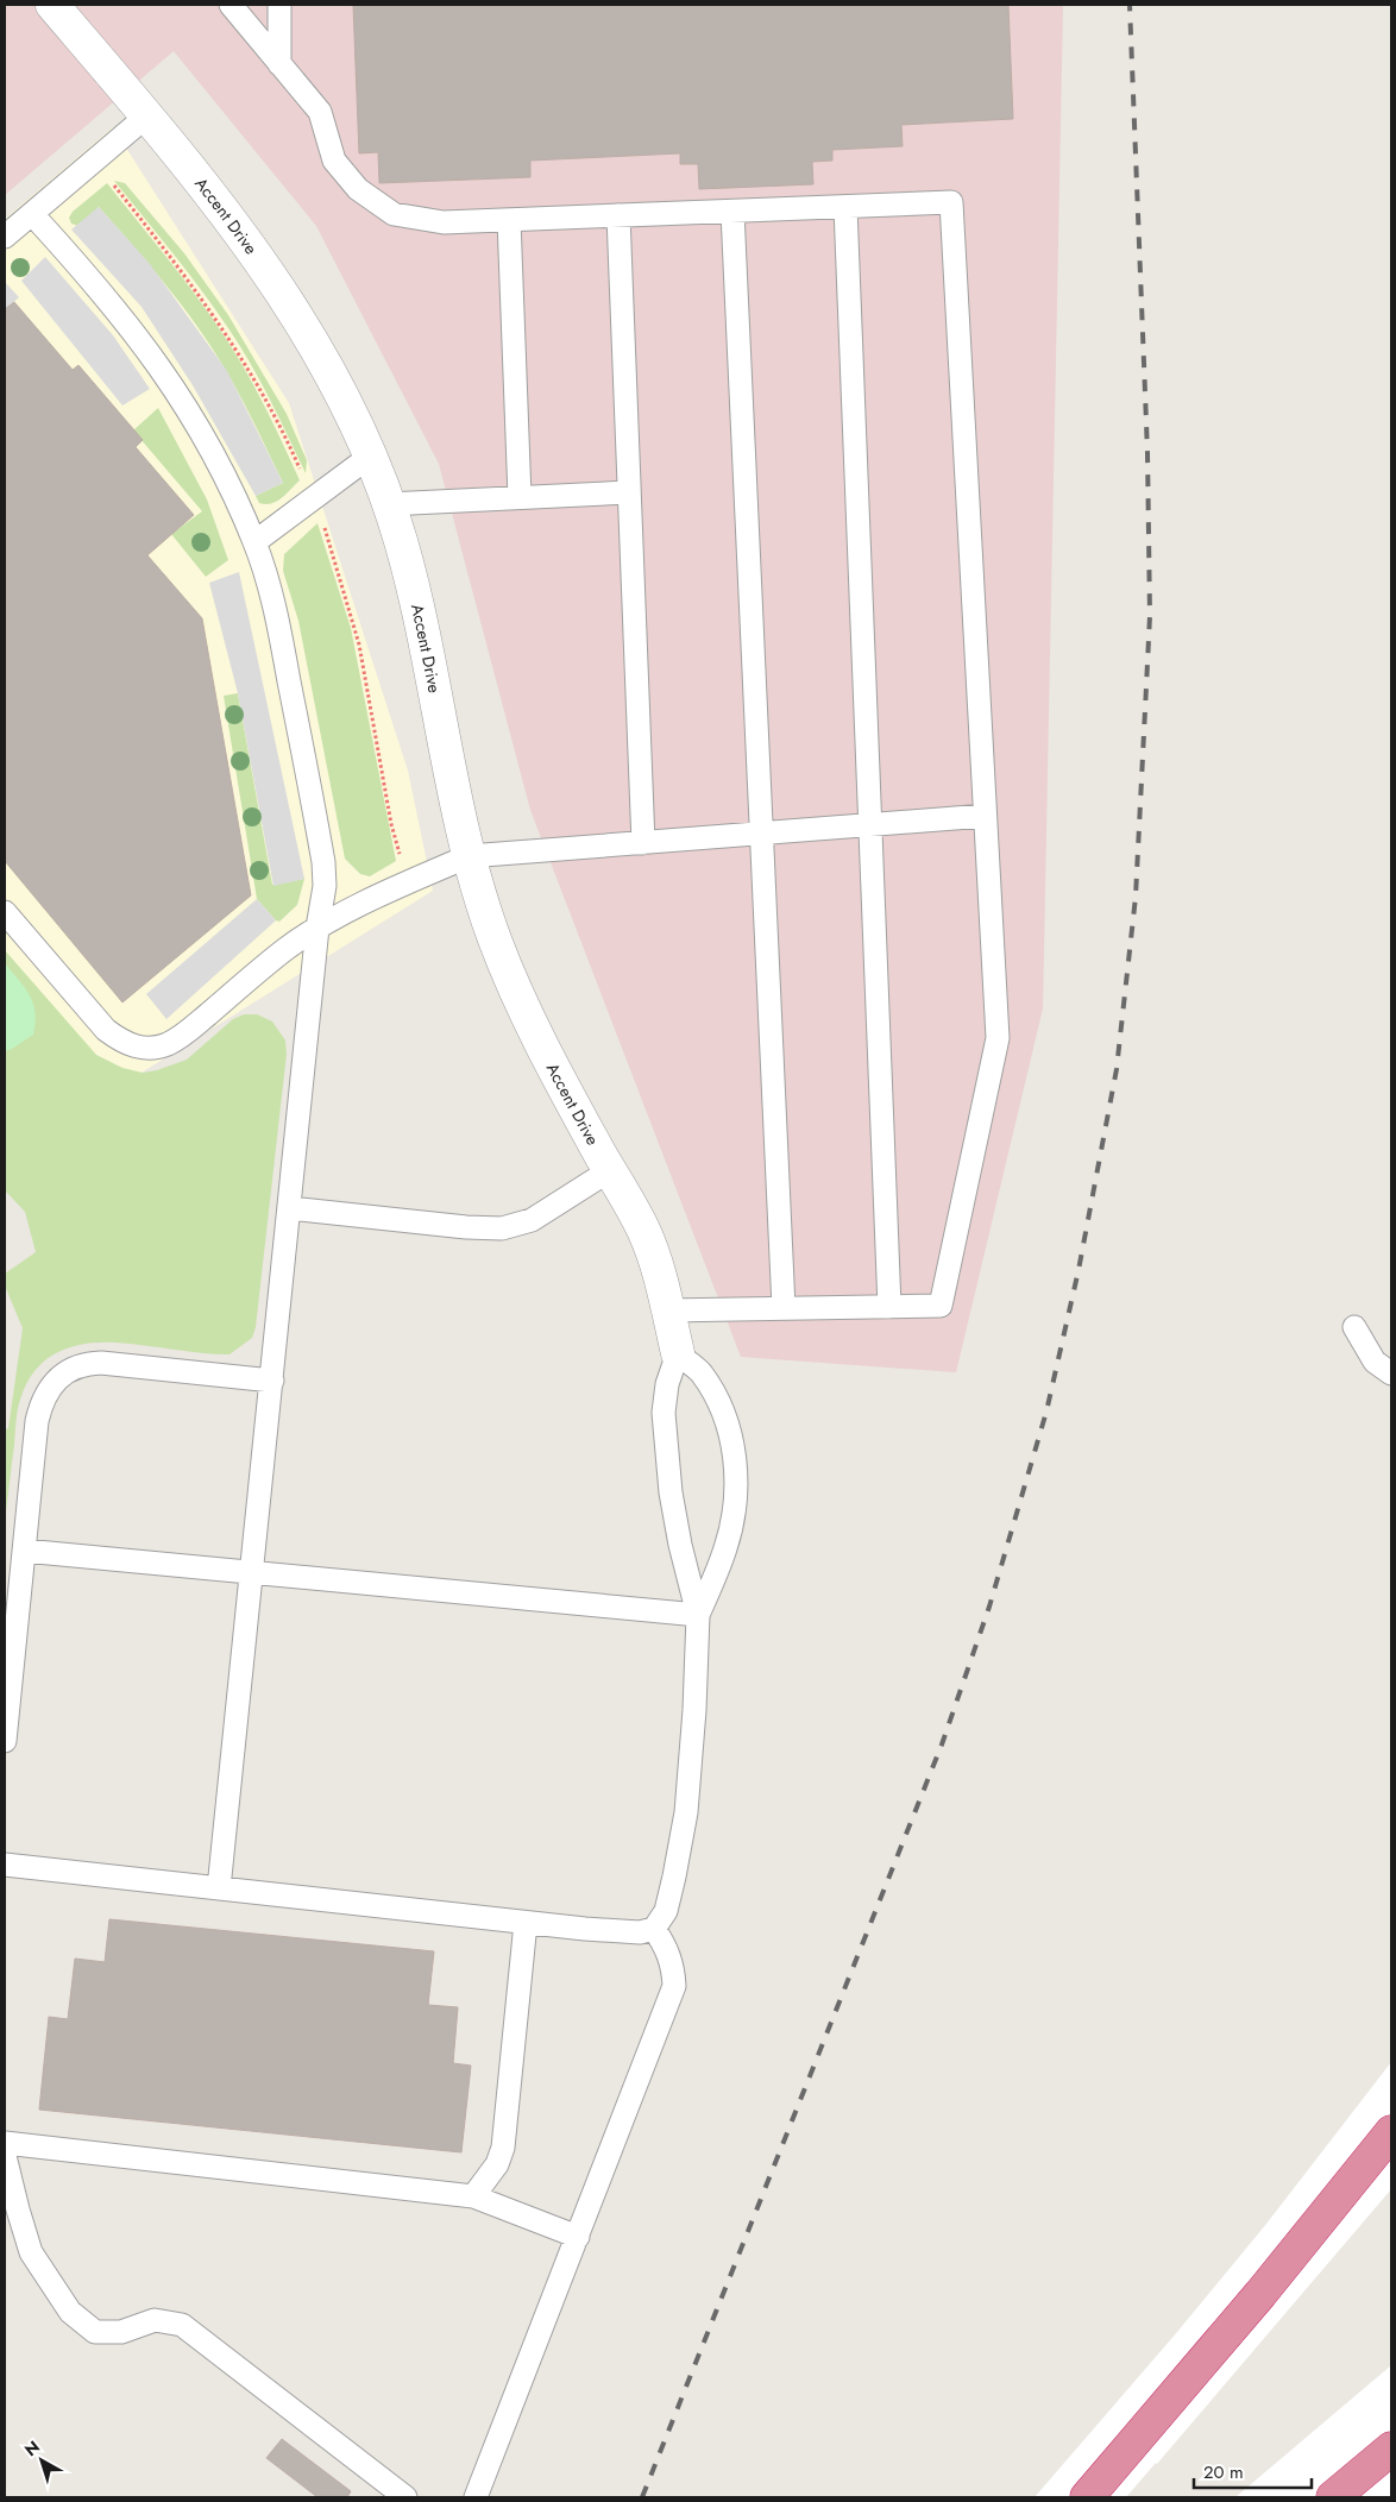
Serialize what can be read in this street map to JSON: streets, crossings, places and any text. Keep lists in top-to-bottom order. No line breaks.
{"streets":{"street":["Accent Drive"]},"scale_bar":"20 m","north":"top left"}
